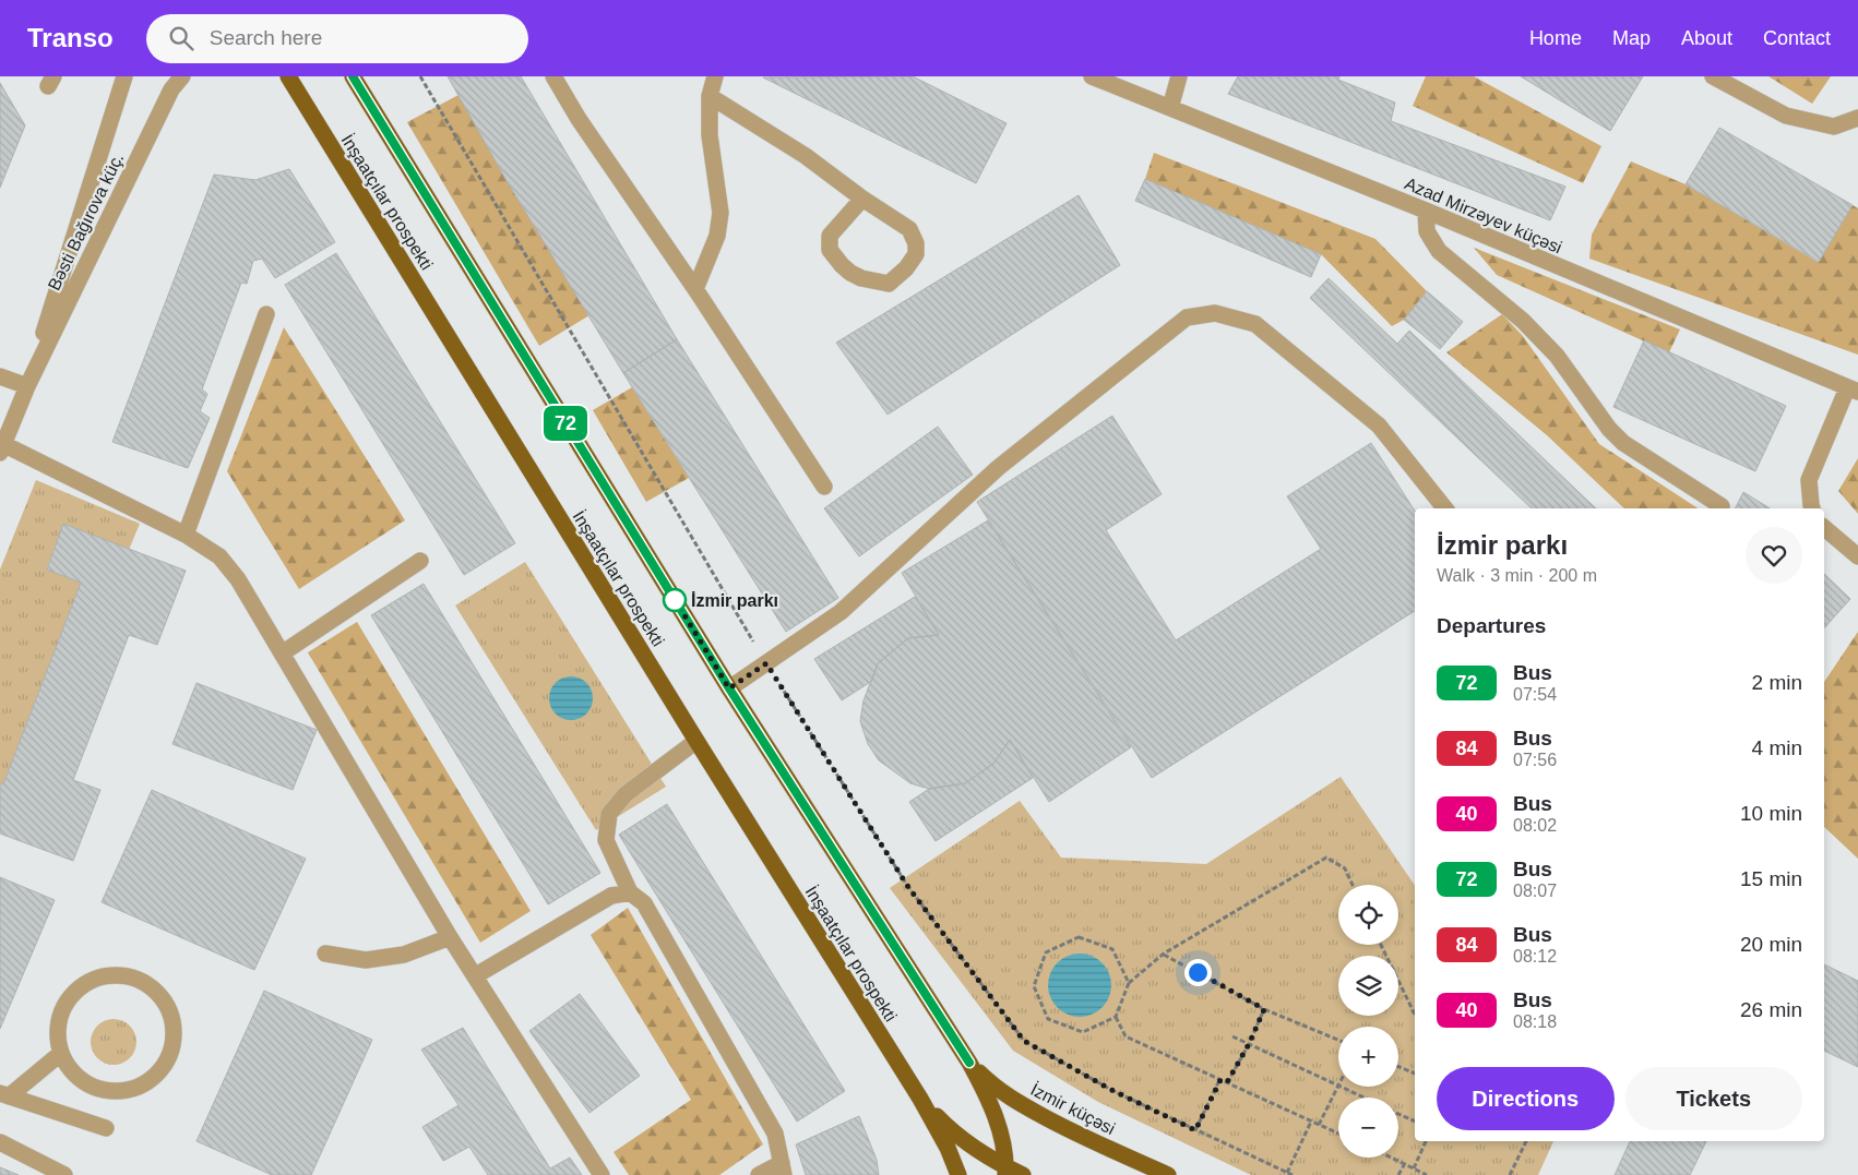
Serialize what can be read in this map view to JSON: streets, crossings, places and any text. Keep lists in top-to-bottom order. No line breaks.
{"streets":{"main road":["İnşaatçılar prospekti","İzmir küçəsi"],"street":["Azad Mirzəyev küçəsi","Bəsti Bağırova küç."]},"crossings":[["İnşaatçılar prospekti","İzmir küçəsi"]],"places":["İzmir parkı"],"lines":["bus line 72"],"page":{"header":"Transo","search":"Search here","nav":["Home","Map","About","Contact"],"on_map":"72","heading":[["İzmir parkı","Walk · 3 min · 200 m"],"Departures"],"list":[{"mark":"72","name":"Bus","note":"07:54","value":"2 min"},{"mark":"84","name":"Bus","note":"07:56","value":"4 min"},{"mark":"40","name":"Bus","note":"08:02","value":"10 min"},{"mark":"72","name":"Bus","note":"08:07","value":"15 min"},{"mark":"84","name":"Bus","note":"08:12","value":"20 min"},{"mark":"40","name":"Bus","note":"08:18","value":"26 min"}],"map_buttons":["+","−"],"buttons":["Directions","Tickets"]}}
